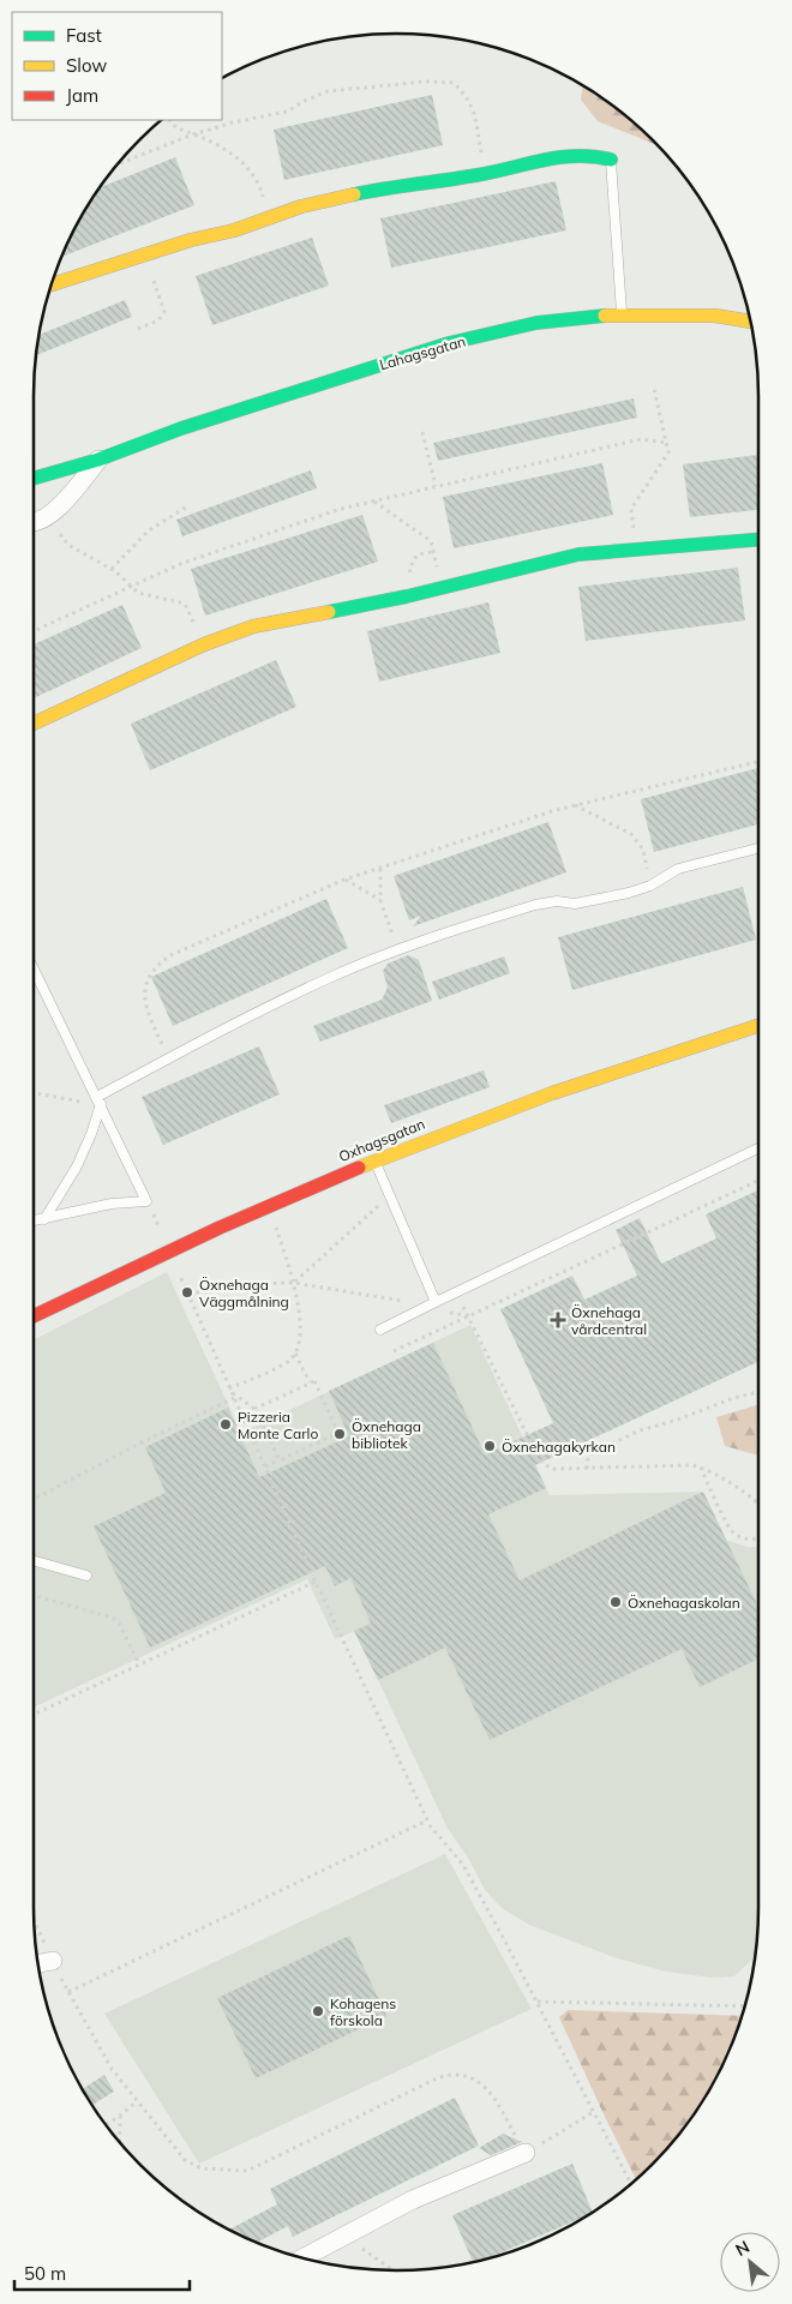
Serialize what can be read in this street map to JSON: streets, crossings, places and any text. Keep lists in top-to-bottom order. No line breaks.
{"streets":{"street":["Lahagsgatan","Oxhagsgatan"]},"places":{"other":["Öxnehaga Väggmålning","Pizzeria Monte Carlo","Öxnehaga bibliotek","Öxnehagakyrkan","Öxnehagaskolan","Kohagens förskola"],"health":["Öxnehaga vårdcentral"]},"legend":["Fast","Slow","Jam"],"scale_bar":"50 m","north":"top left"}
